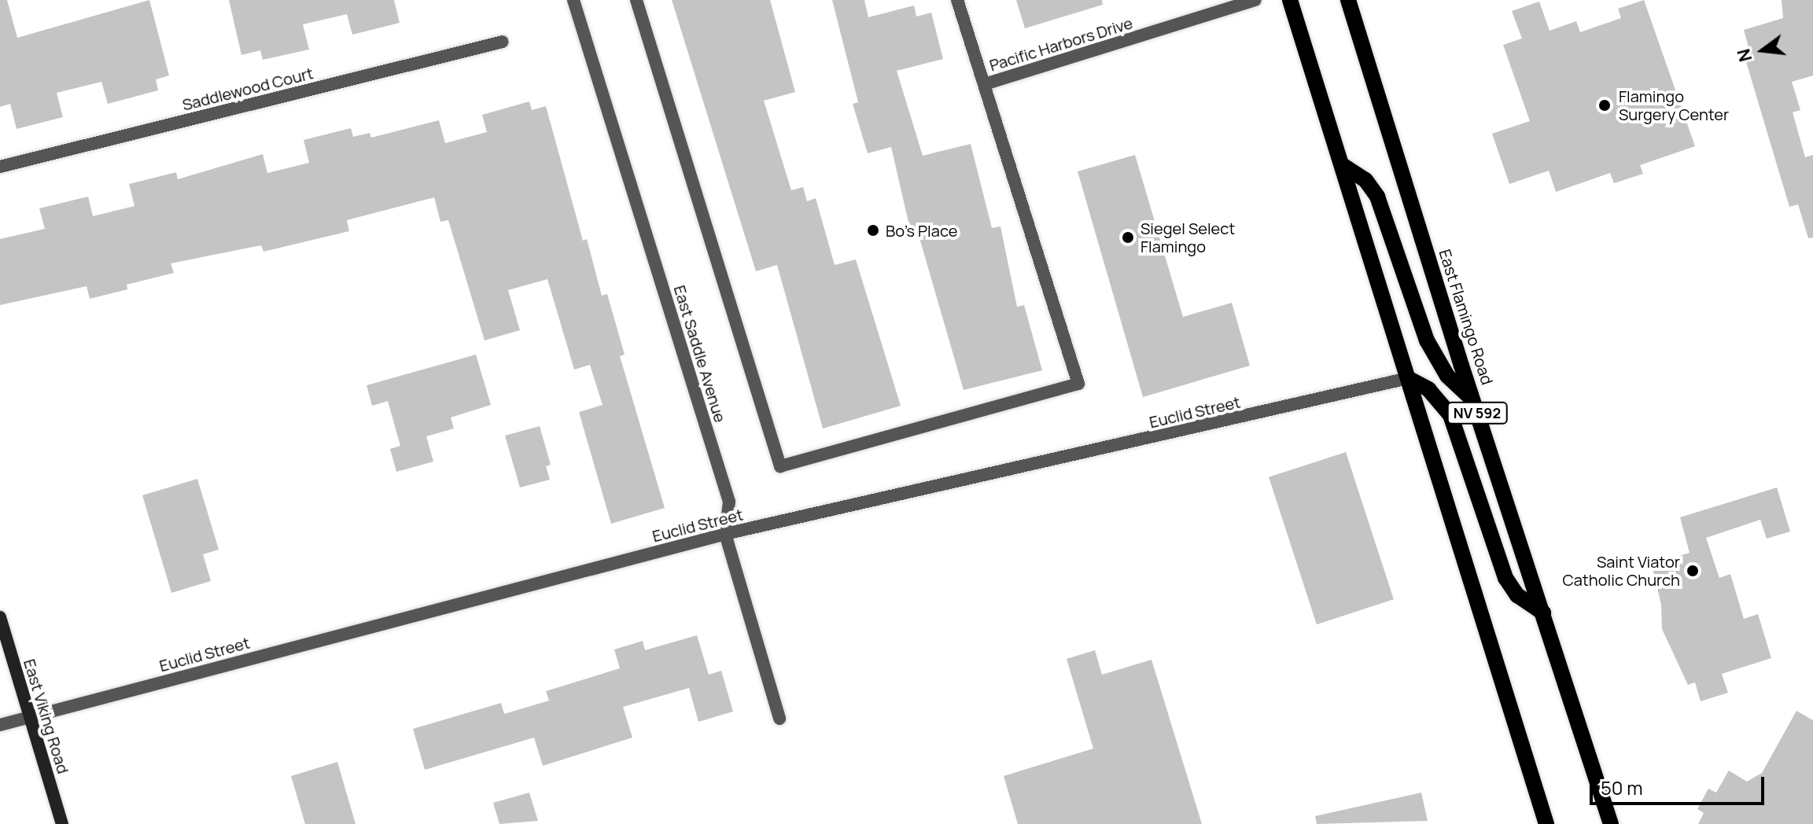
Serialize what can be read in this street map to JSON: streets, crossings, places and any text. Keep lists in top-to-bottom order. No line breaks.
{"streets":{"main road":["East Flamingo Road","NV 592"],"street":["Pacific Harbors Drive","Saddlewood Court","East Saddle Avenue","Euclid Street","East Viking Road"]},"crossings":[["East Saddle Avenue","Euclid Street"],["Euclid Street","NV 592"],["Euclid Street","East Viking Road"]],"places":["Flamingo Surgery Center","Bo's Place","Siegel Select Flamingo","Saint Viator Catholic Church"],"scale_bar":"50 m","north":"left"}
